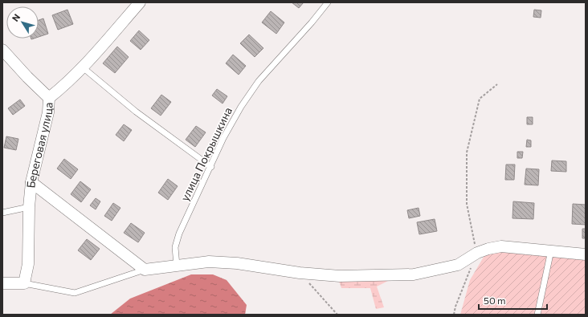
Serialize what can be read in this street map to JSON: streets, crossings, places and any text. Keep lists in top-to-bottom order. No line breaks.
{"streets":{"street":["Береговая улица"],"lane":["улица Покрышкина"]},"scale_bar":"50 m","north":"top left"}
